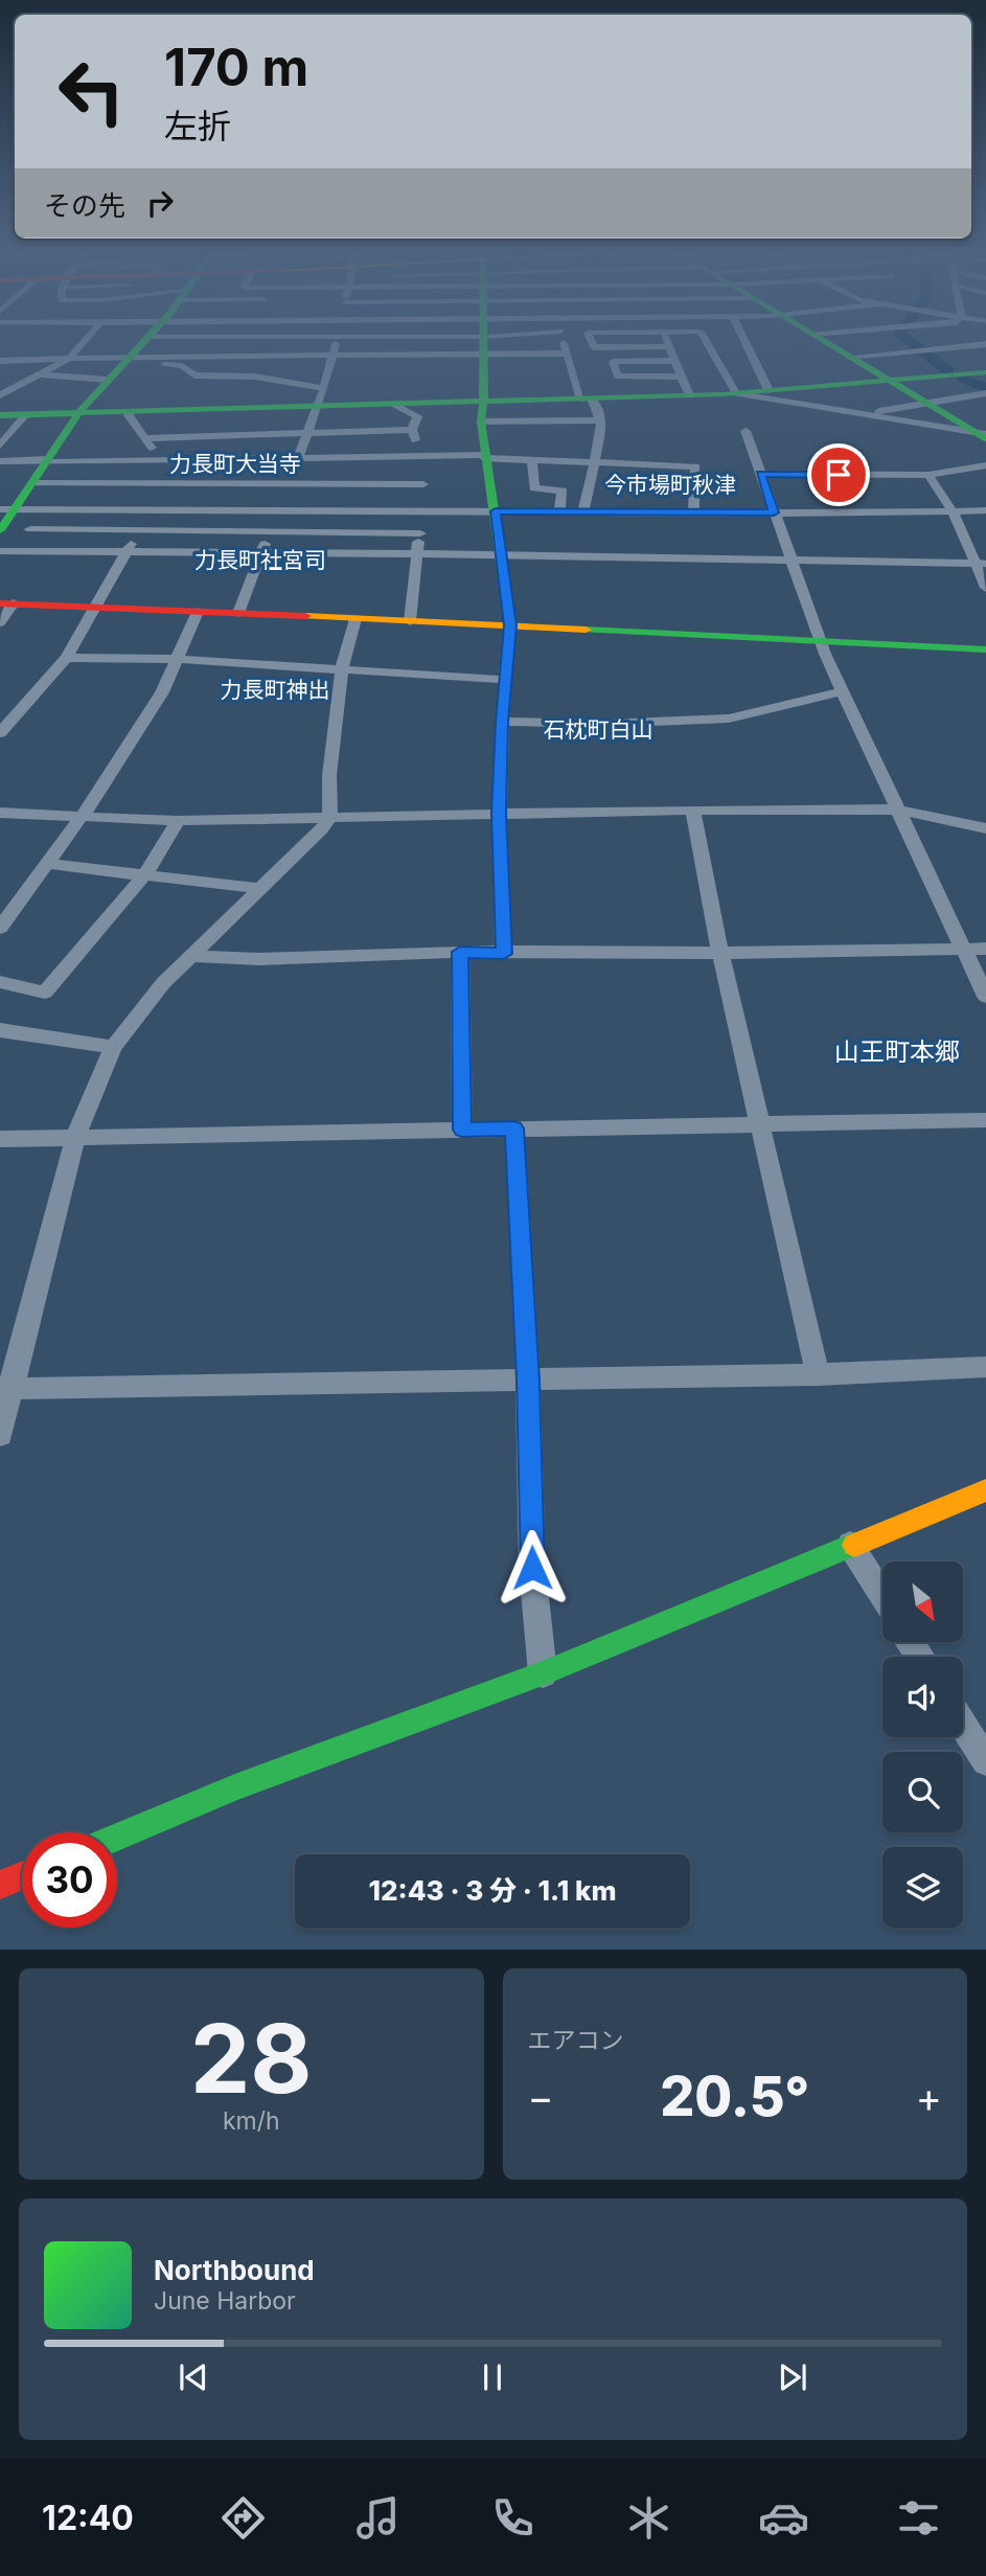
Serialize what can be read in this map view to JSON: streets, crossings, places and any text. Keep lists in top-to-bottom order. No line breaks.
{"districts":["力長町大当寺","今市場町秋津","力長町社宮司","力長町神出","石枕町白山","山王町本郷"],"north":"bottom right","page":{"turn":["170 m","左折"],"then":"その先","limit":"30","trip":"12:43 · 3 分 · 1.1 km","tile":[["28","km/h"],"エアコン"],"heat":["−","20.5°","+"],"song":["Northbound","June Harbor"],"tabs":"12:40"}}
